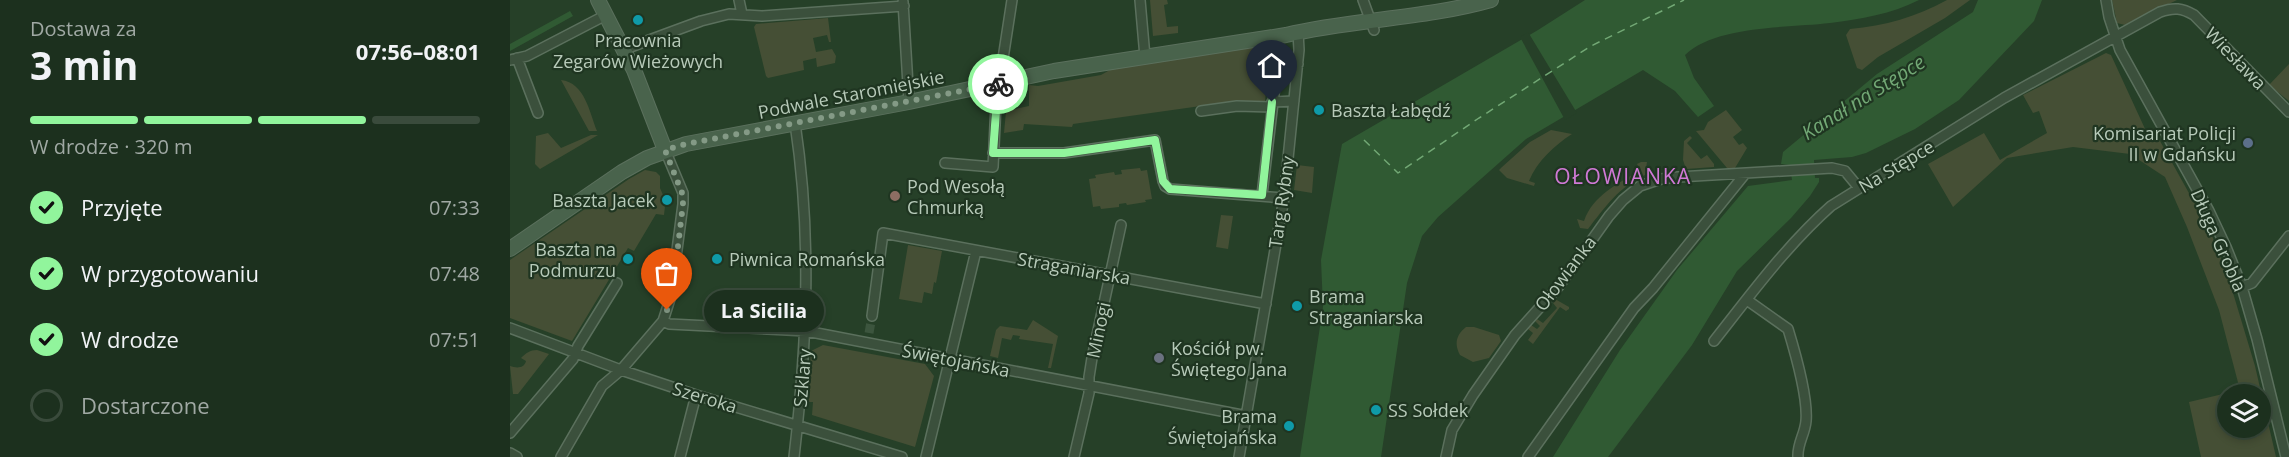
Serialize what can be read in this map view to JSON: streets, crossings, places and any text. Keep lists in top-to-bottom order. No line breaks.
{"streets":{"street":["Wiesława","Podwale Staromiejskie","Na Stępce","Targ Rybny","Długa Grobla","Straganiarska","Ołowianka","Minogi","Świętojańska","Szklary","Szeroka"]},"crossings":[["Wiesława","Na Stępce"],["Wiesława","Długa Grobla"],["Podwale Staromiejskie","Targ Rybny"],["Podwale Staromiejskie","Szklary"],["Na Stępce","Długa Grobla"],["Na Stępce","Ołowianka"],["Targ Rybny","Straganiarska"],["Targ Rybny","Świętojańska"],["Straganiarska","Minogi"],["Minogi","Świętojańska"],["Świętojańska","Szklary"],["Szklary","Szeroka"]],"districts":["OŁOWIANKA"],"water":["Kanał na Stępce"],"places":["Pracownia Zegarów Wieżowych","Baszta Łabędź","Komisariat Policji II w Gdańsku","Pod Wesołą Chmurką","Baszta Jacek","Baszta na Podmurzu","Piwnica Romańska","Brama Straganiarska","La Sicilia","Kościół pw. Świętego Jana","SS Sołdek","Brama Świętojańska"],"page":{"heading":["3 min","Dostawa za","07:56–08:01"],"bar":"W drodze · 320 m","list":[["Przyjęte","07:33"],["W przygotowaniu","07:48"],["W drodze","07:51"],"Dostarczone"],"bubble":"La Sicilia"}}
